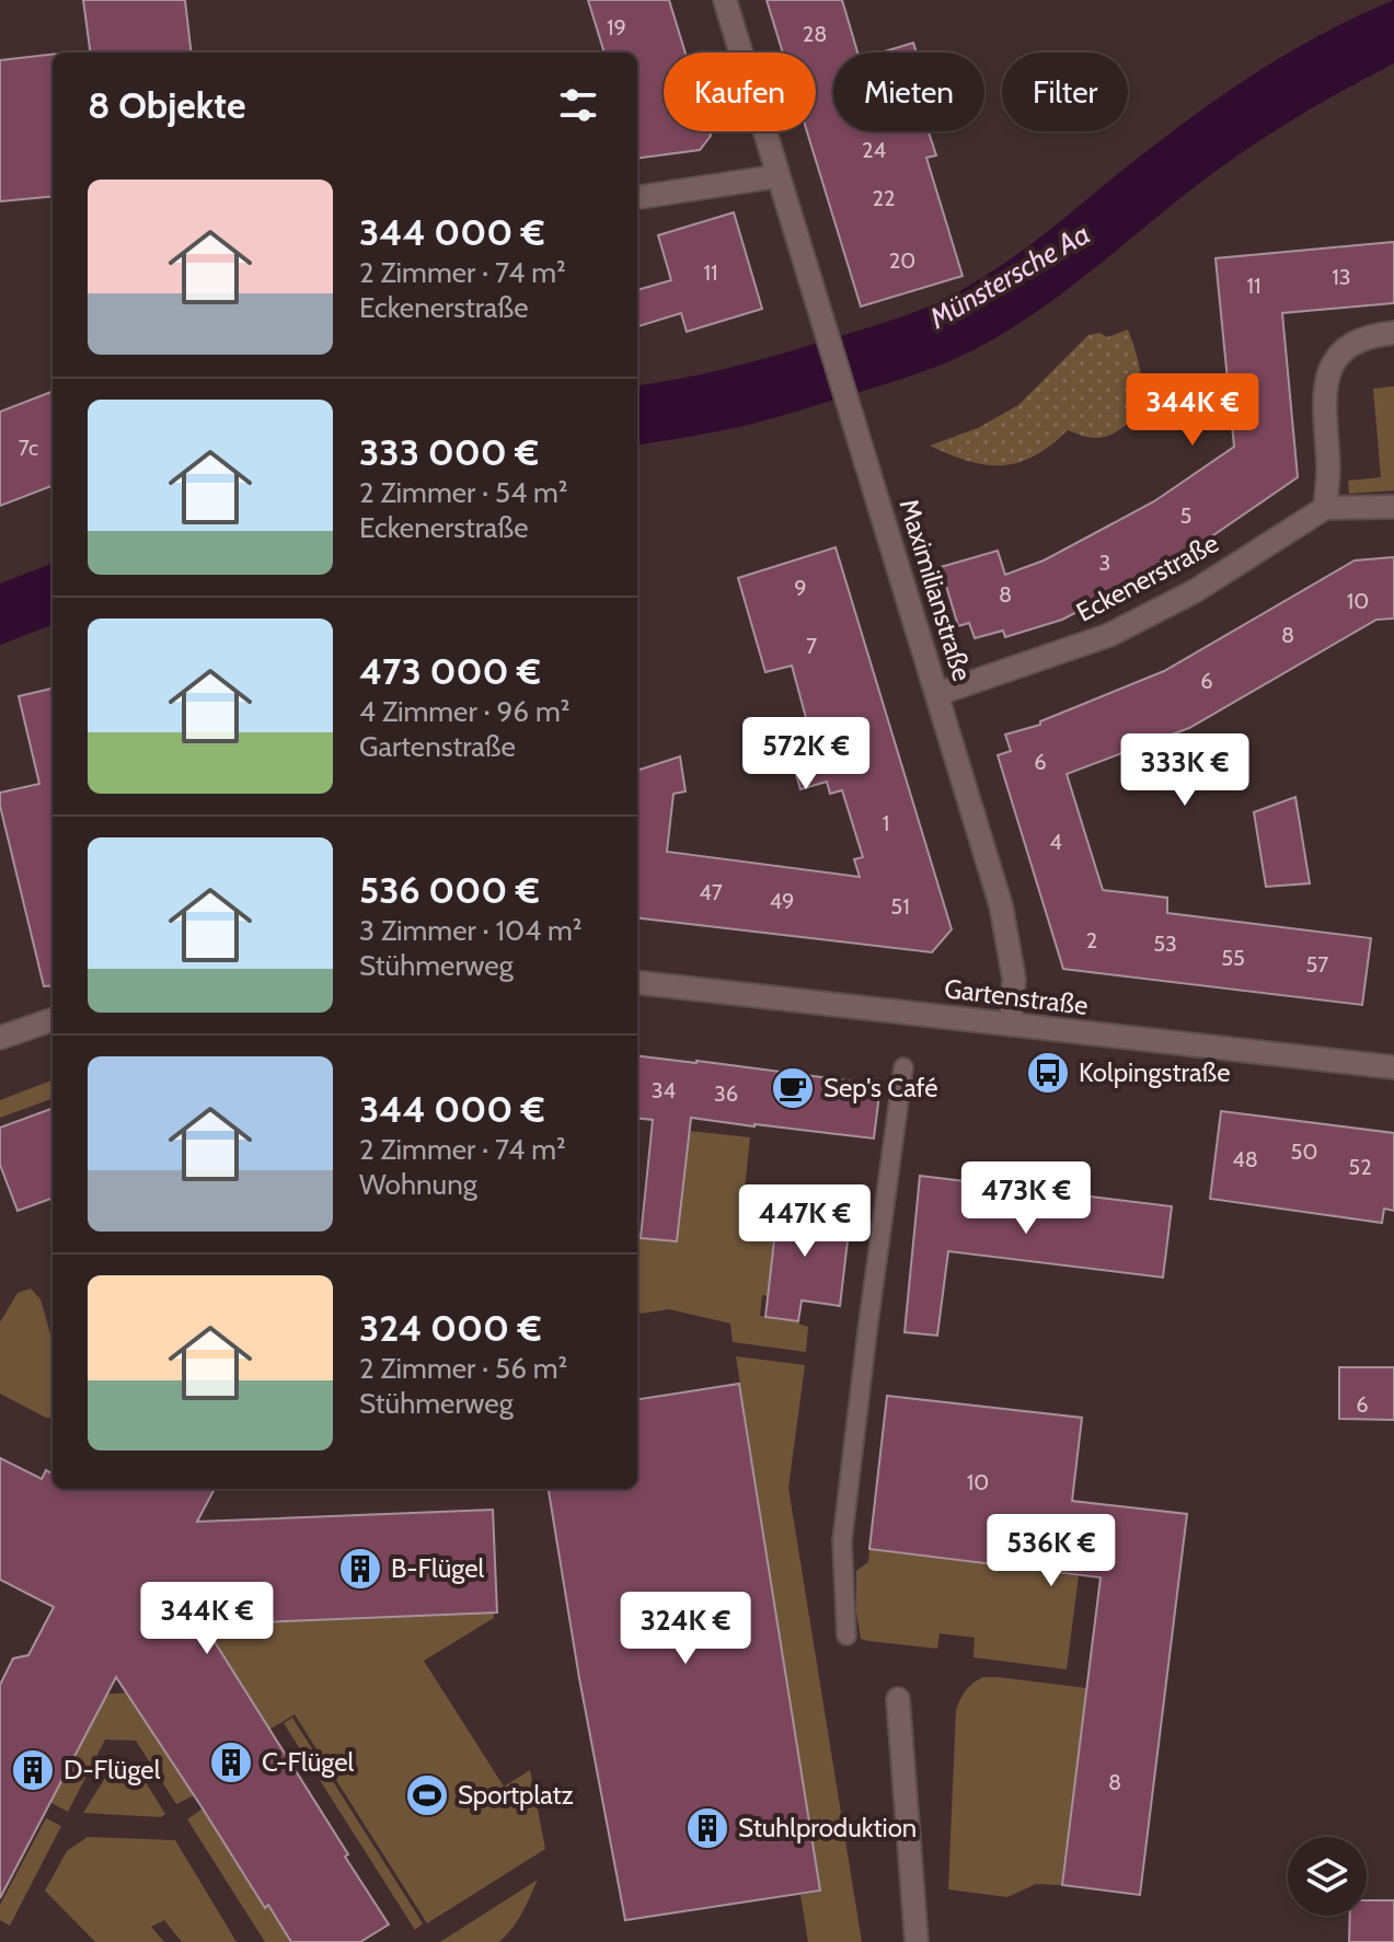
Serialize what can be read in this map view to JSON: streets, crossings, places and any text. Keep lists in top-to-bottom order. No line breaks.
{"streets":{"street":["Eckenerstraße","Maximilianstraße","Gartenstraße"]},"crossings":[["Eckenerstraße","Maximilianstraße"],["Maximilianstraße","Gartenstraße"]],"water":["Münstersche Aa"],"places":{"bus stop":["Kolpingstraße"],"cafe":["Sep's Café"],"building":["B-Flügel","C-Flügel","D-Flügel","Stuhlproduktion"],"sports":["Sportplatz"]},"house_numbers":["19","28","24","22","20","11","13","11","7c","5","3","9","8","10","8","7","6","6","1","4","47","49","51","2","53","55","57","34","36","50","48","52","6","10","8"],"page":{"chip":["Kaufen","Mieten","Filter"],"heading":"8 Objekte","list":[{"name":"344 000 €","note":"2 Zimmer · 74 m² · Eckenerstraße"},{"name":"333 000 €","note":"2 Zimmer · 54 m² · Eckenerstraße"},{"name":"473 000 €","note":"4 Zimmer · 96 m² · Gartenstraße"},{"name":"536 000 €","note":"3 Zimmer · 104 m² · Stühmerweg"},{"name":"344 000 €","note":"2 Zimmer · 74 m² · Wohnung"},{"name":"324 000 €","note":"2 Zimmer · 56 m² · Stühmerweg"}],"price":["344K €","572K €","333K €","473K €","447K €","536K €","344K €","324K €"]}}
